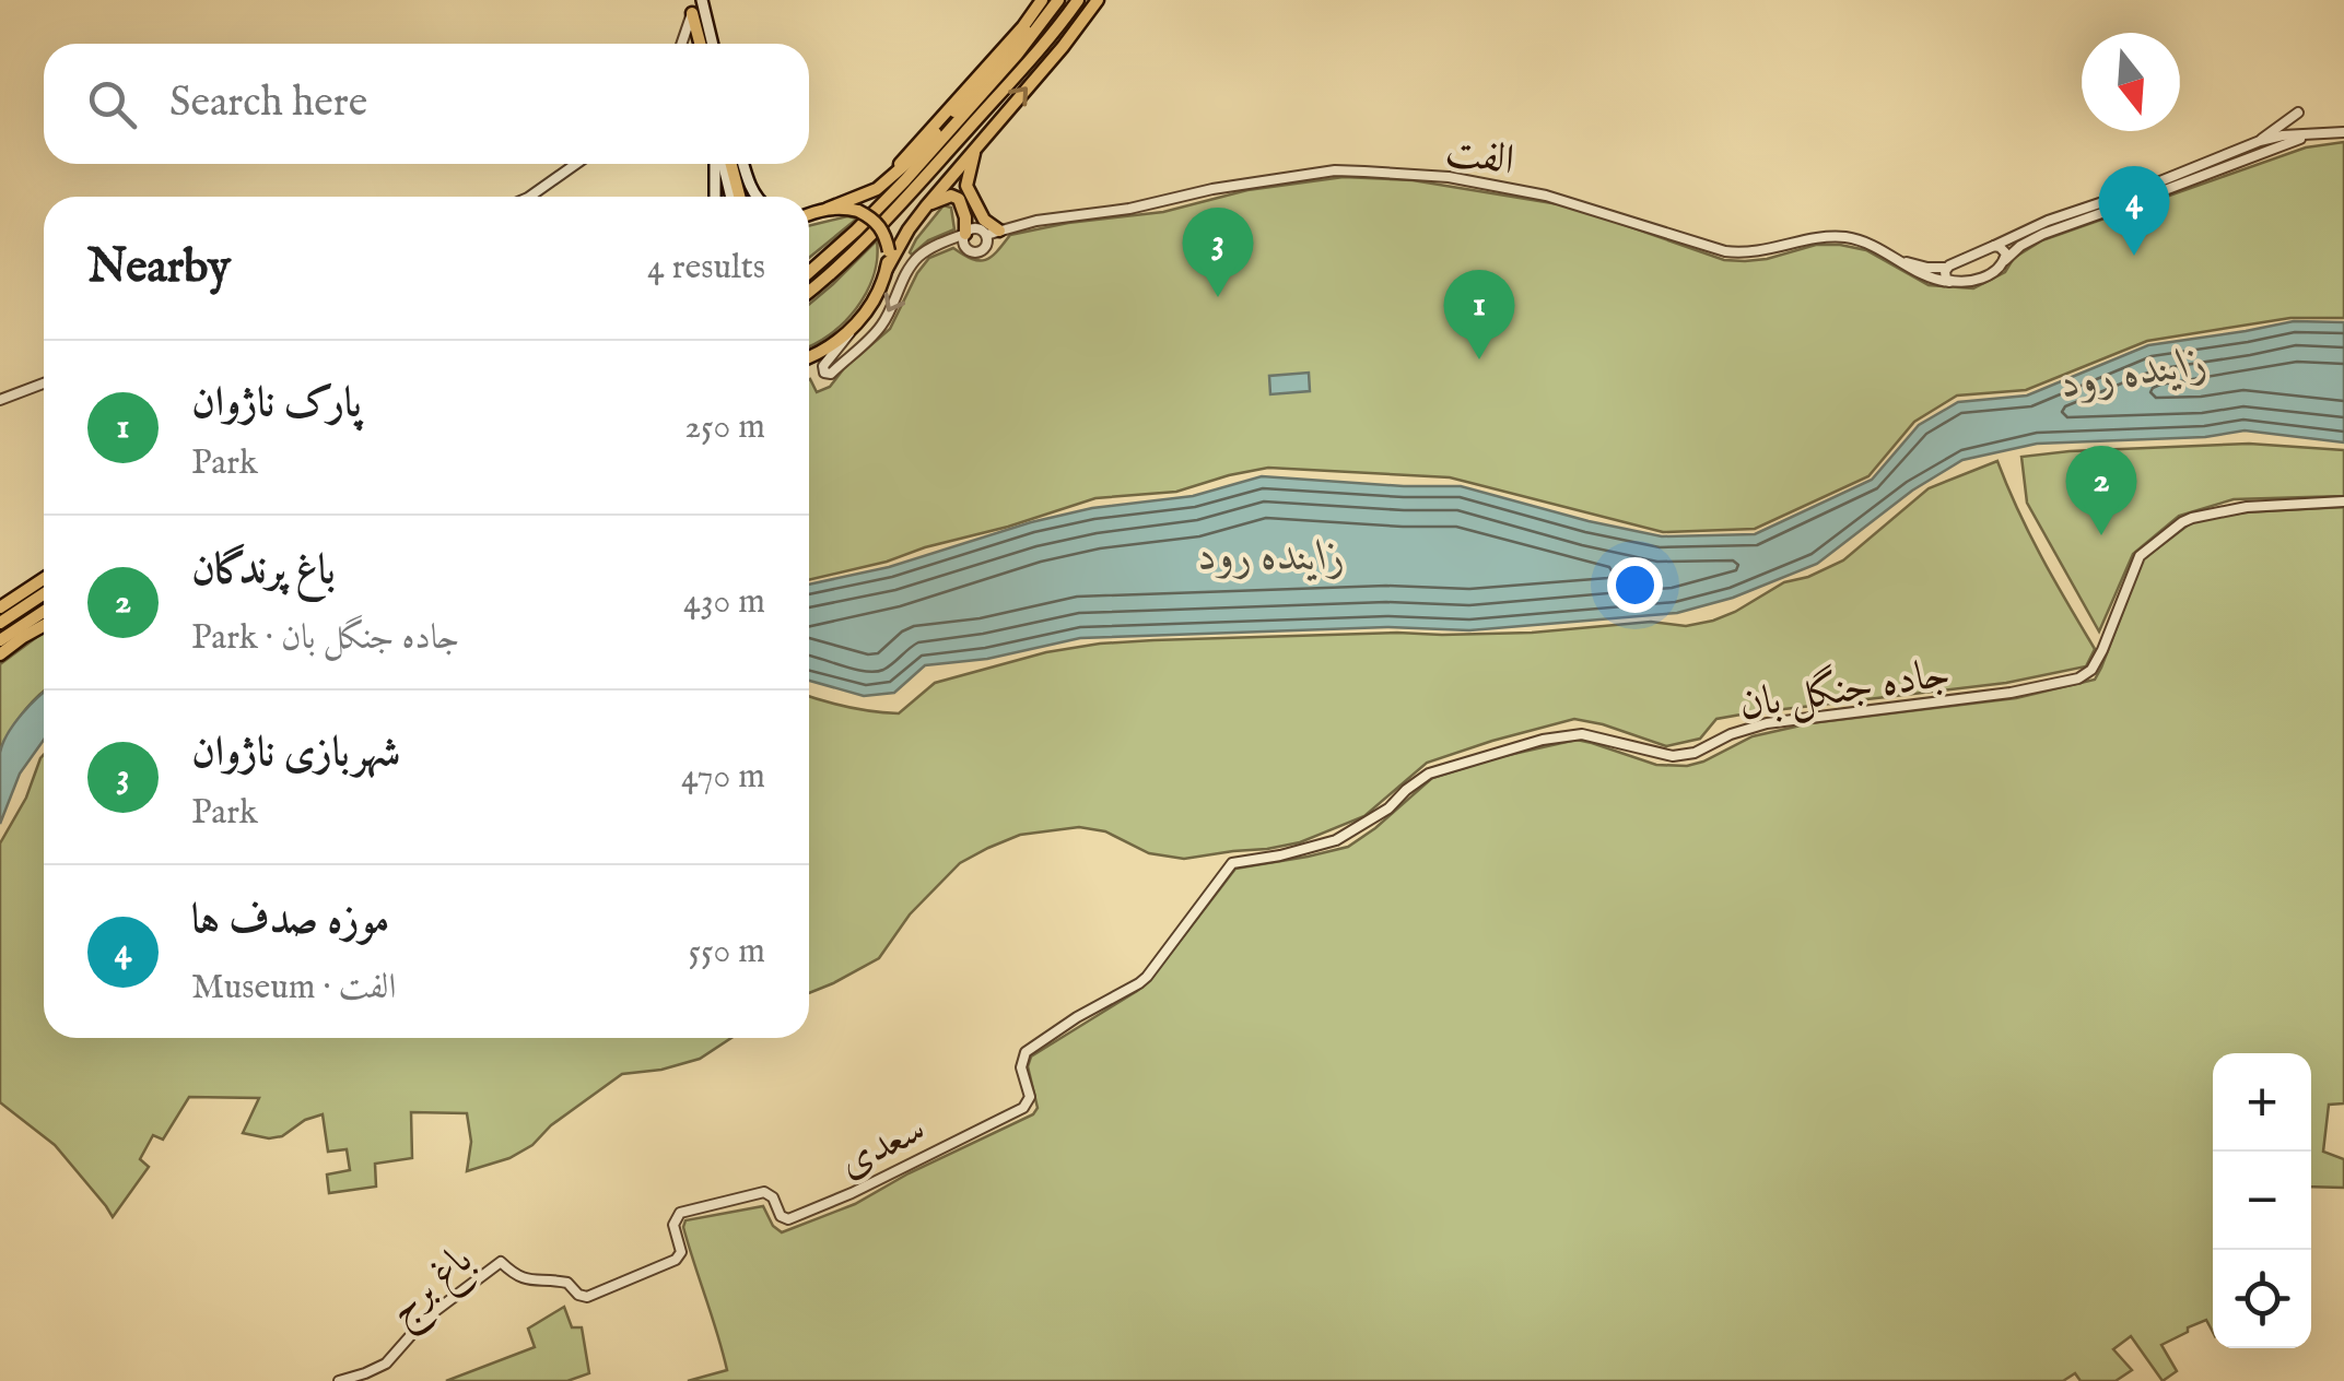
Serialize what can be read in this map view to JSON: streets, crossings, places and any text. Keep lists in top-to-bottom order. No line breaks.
{"streets":{"street":["الفت","جاده جنگل بان","سعدی","باغ برج"]},"crossings":[["جاده جنگل بان","سعدی"],["سعدی","باغ برج"]],"water":["زاینده رود"],"north":"bottom","page":{"search":"Search here","pins":["4","3","1","2"],"heading":["Nearby","4 results"],"list":[{"mark":"1","name":"پارک ناژوان","note":"Park","value":"250 m"},{"mark":"2","name":"باغ پرندگان","note":"Park · جاده جنگل بان","value":"430 m"},{"mark":"3","name":"شهربازی ناژوان","note":"Park","value":"470 m"},{"mark":"4","name":"موزه صدف ها","note":"Museum · الفت","value":"550 m"}],"map_buttons":["+","−"]}}
